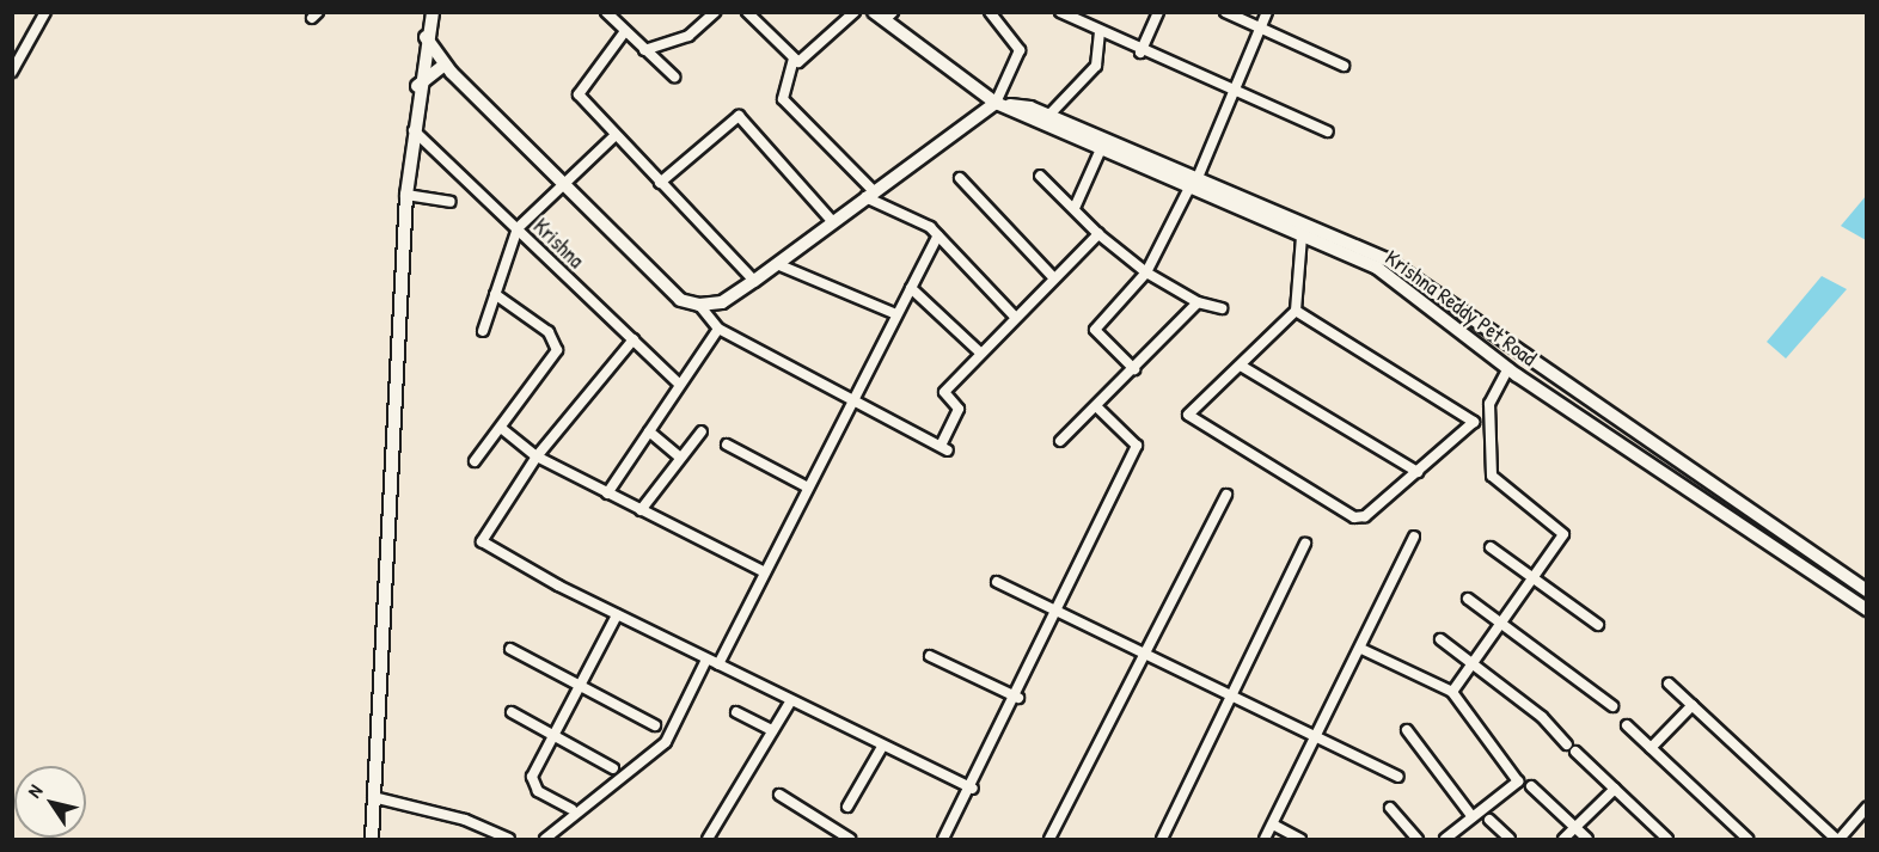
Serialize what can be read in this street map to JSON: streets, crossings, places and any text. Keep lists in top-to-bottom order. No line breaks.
{"streets":{"main road":["Krishna Reddy Pet Road"],"street":["Krishna"]},"north":"top left"}
